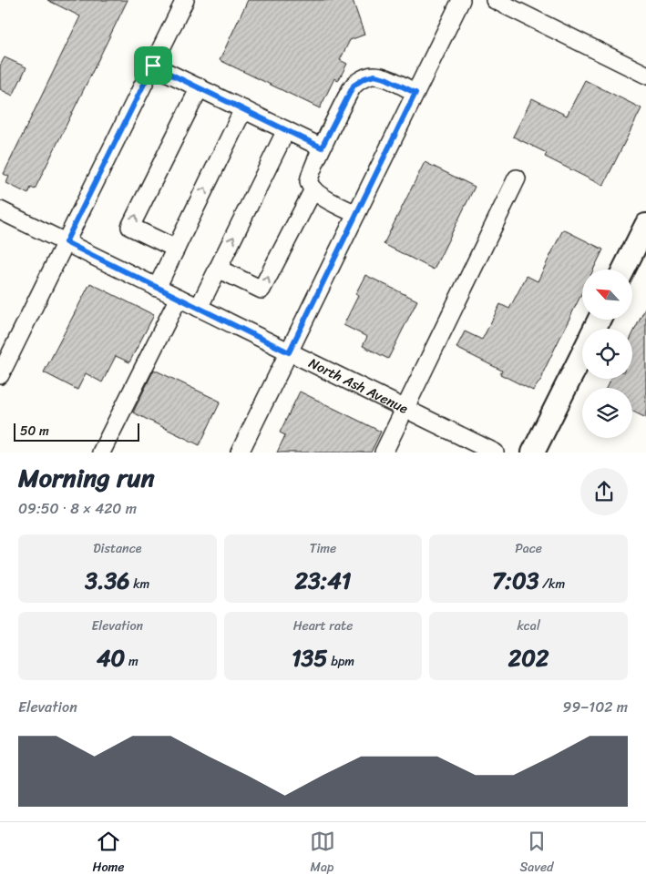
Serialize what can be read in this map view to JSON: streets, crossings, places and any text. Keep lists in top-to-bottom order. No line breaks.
{"streets":{"street":["North Ash Avenue"]},"scale_bar":"50 m","north":"top left","page":{"scale":"50 m","heading":["Morning run","09:50 · 8 × 420 m"],"stats":[["Distance","3.36 km"],["Time","23:41"],["Pace","7:03 /km"],["Elevation","40 m"],["Heart rate","135 bpm"],["kcal","202"]],"chart":["Elevation","99–102 m"],"tabs":["Home","Map","Saved"]}}
